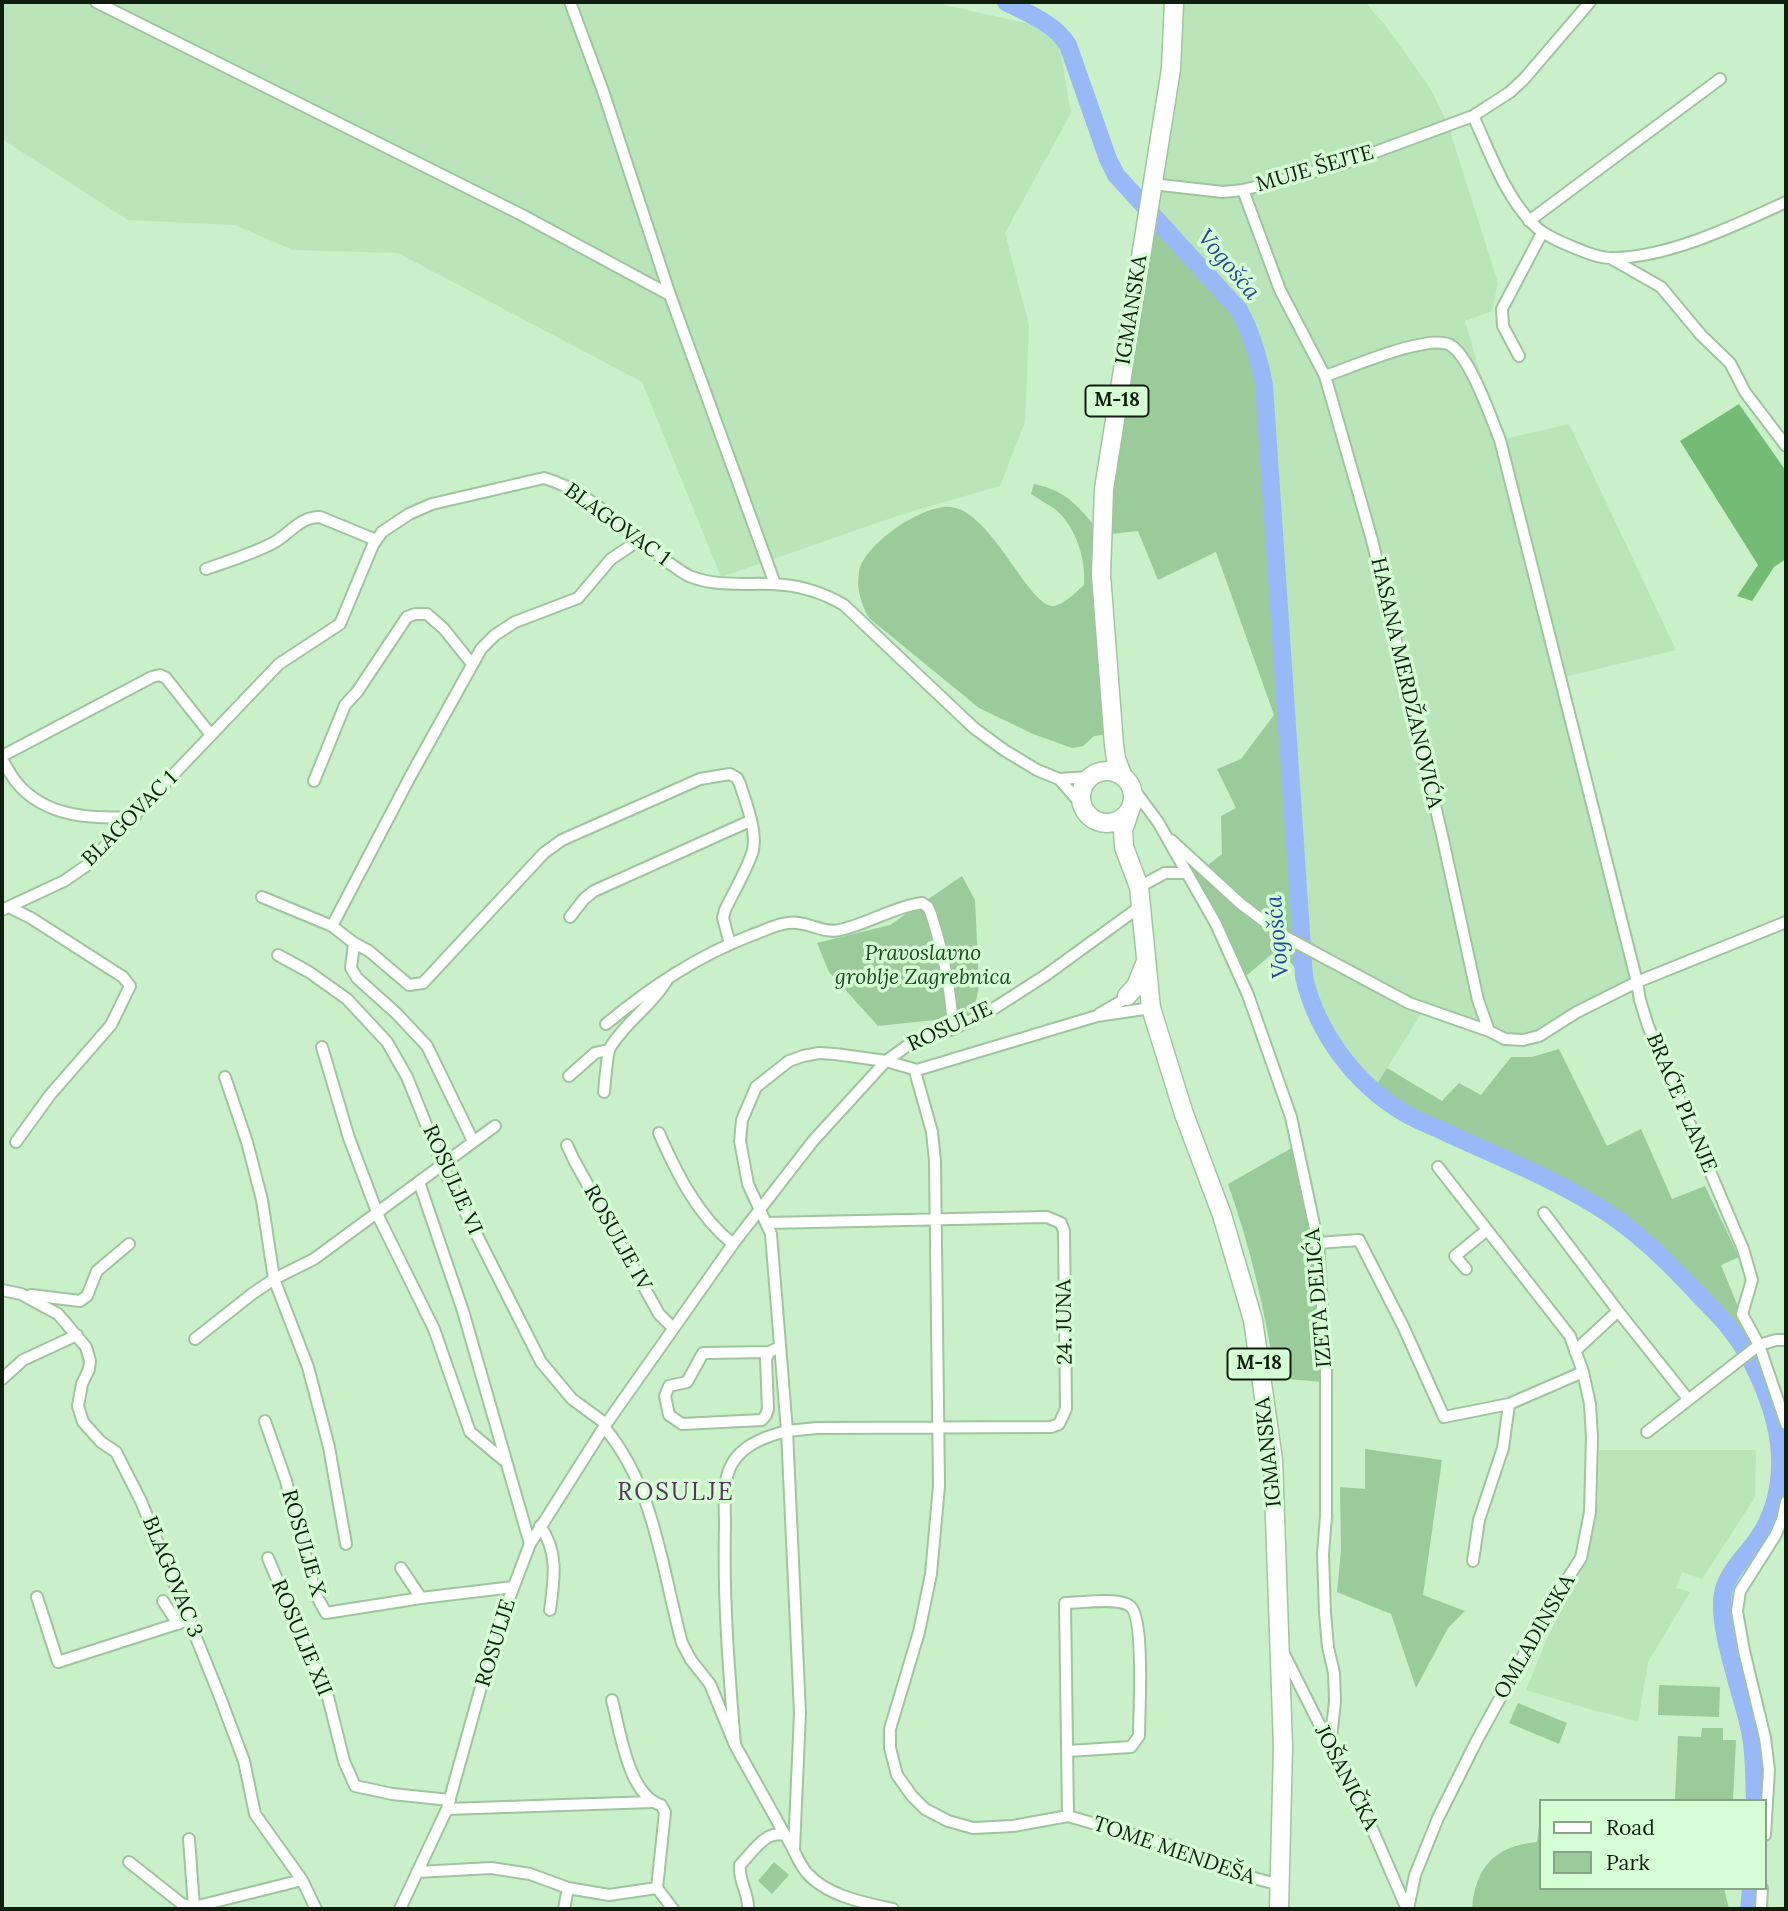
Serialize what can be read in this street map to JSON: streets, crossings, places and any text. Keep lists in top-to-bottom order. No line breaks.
{"streets":{"main road":["IGMANSKA","M-18"],"street":["MUJE ŠEJTE","BLAGOVAC 1","HASANA MERDŽANOVIĆA","ROSULJE","BRAĆE PLANJE","ROSULJE VI","ROSULJE IV","IZETA DELIĆA","24. JUNA","ROSULJE X","BLAGOVAC 3","OMLADINSKA","ROSULJE XII","JOŠANIČKA","TOME MENDEŠA"]},"crossings":[["MUJE ŠEJTE","IGMANSKA"],["MUJE ŠEJTE","HASANA MERDŽANOVIĆA"],["IGMANSKA","M-18"],["IGMANSKA","ROSULJE"],["IGMANSKA","IZETA DELIĆA"],["IGMANSKA","JOŠANIČKA"],["IGMANSKA","TOME MENDEŠA"],["M-18","IZETA DELIĆA"],["HASANA MERDŽANOVIĆA","BRAĆE PLANJE"],["ROSULJE","ROSULJE VI"],["ROSULJE","ROSULJE IV"],["ROSULJE","ROSULJE X"],["ROSULJE","ROSULJE XII"],["IZETA DELIĆA","JOŠANIČKA"],["24. JUNA","TOME MENDEŠA"],["OMLADINSKA","JOŠANIČKA"]],"districts":["ROSULJE"],"water":["Vogošća"],"parks":["Pravoslavno groblje Zagrebnica"],"legend":["Road","Park"]}
